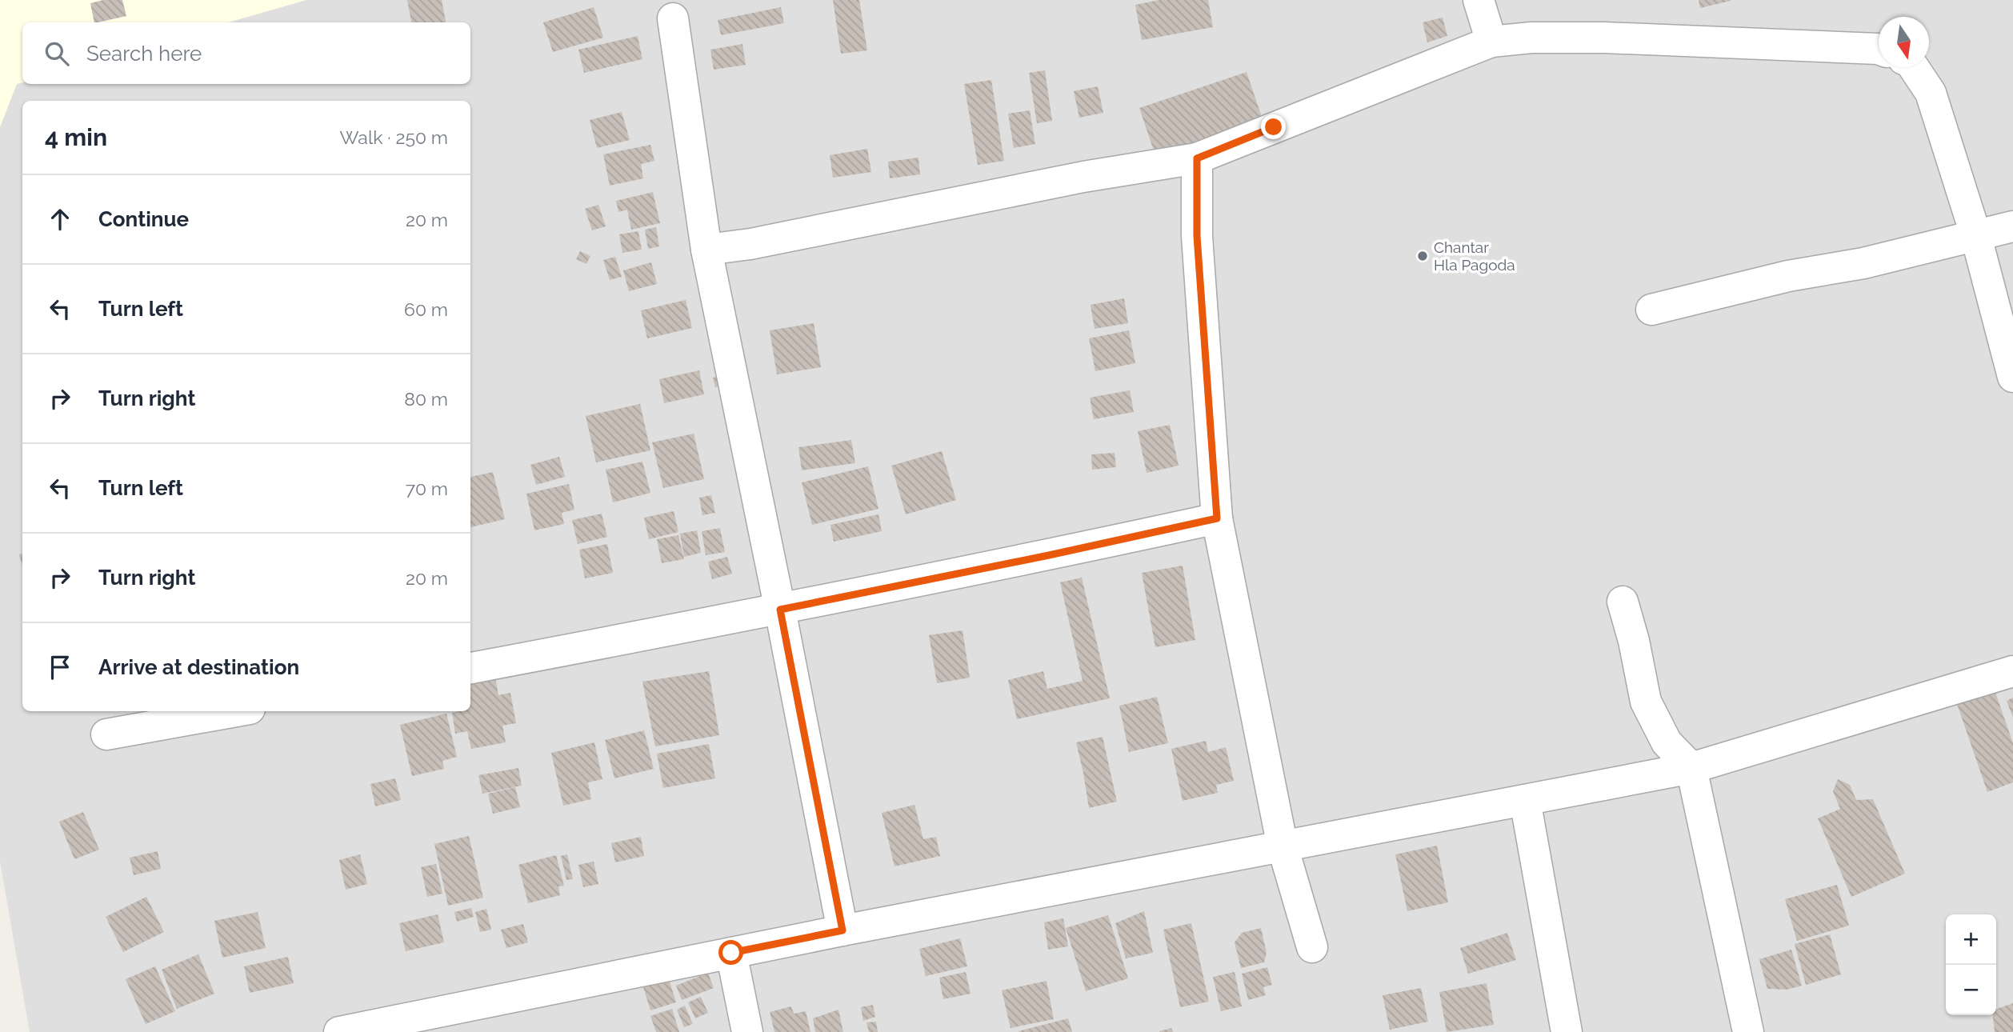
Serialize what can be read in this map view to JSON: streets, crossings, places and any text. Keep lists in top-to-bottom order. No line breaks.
{"places":["Chantar Hla Pagoda"],"north":"bottom","page":{"search":"Search here","heading":["4 min","Walk · 250 m"],"list":[["Continue","20 m"],["Turn left","60 m"],["Turn right","80 m"],["Turn left","70 m"],["Turn right","20 m"],"Arrive at destination"],"map_buttons":["+","−"]}}
